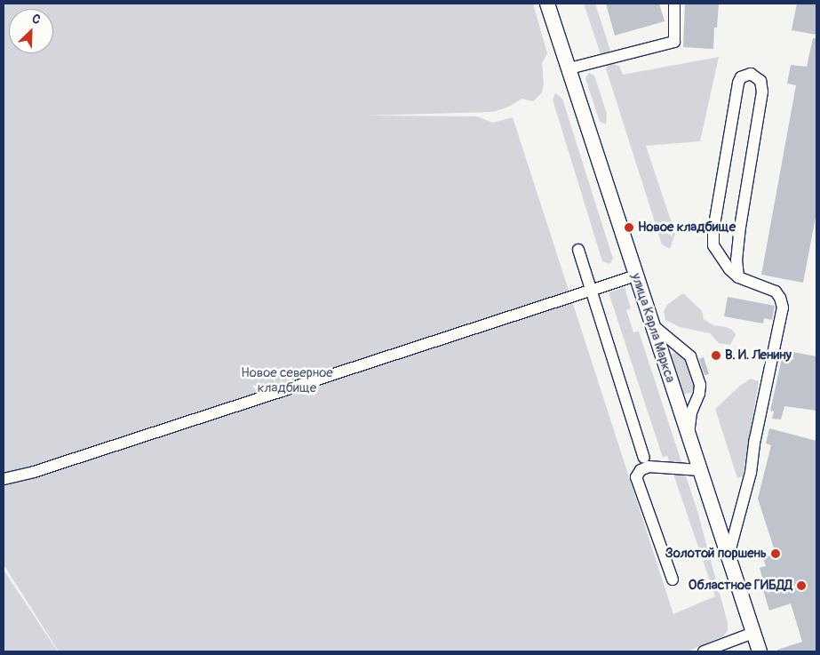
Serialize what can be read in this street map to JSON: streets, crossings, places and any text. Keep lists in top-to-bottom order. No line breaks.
{"streets":{"main road":["улица Карла Маркса"]},"parks":["Новое северное кладбище"],"places":["Новое кладбище","В. И. Ленину","Золотой поршень","Областное ГИБДД"],"north":"top right"}
